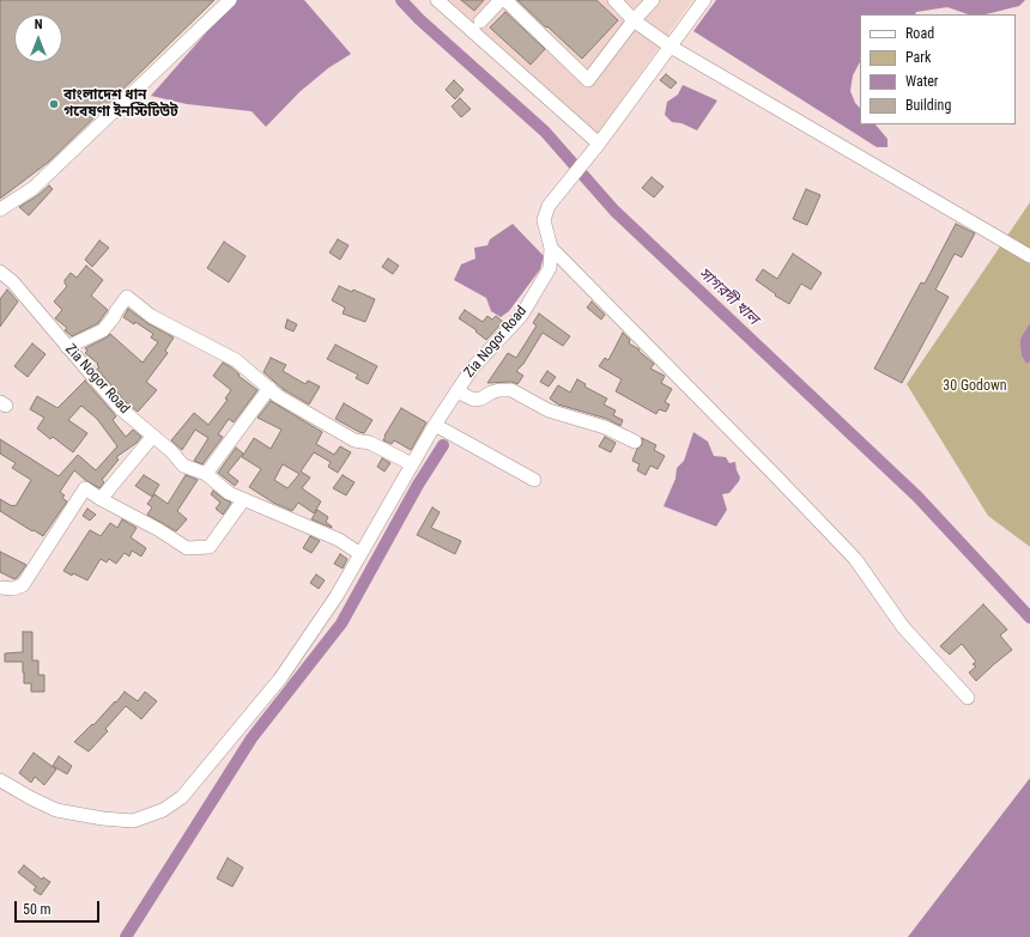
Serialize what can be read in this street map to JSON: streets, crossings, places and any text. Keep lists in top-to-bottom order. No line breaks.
{"streets":{"street":["Zia Nogor Road"]},"water":["সাগরদী খাল"],"parks":["30 Godown"],"places":["বাংলাদেশ ধান গবেষণা ইনস্টিটিউট"],"legend":["Road","Park","Water","Building"],"scale_bar":"50 m","north":"top"}
